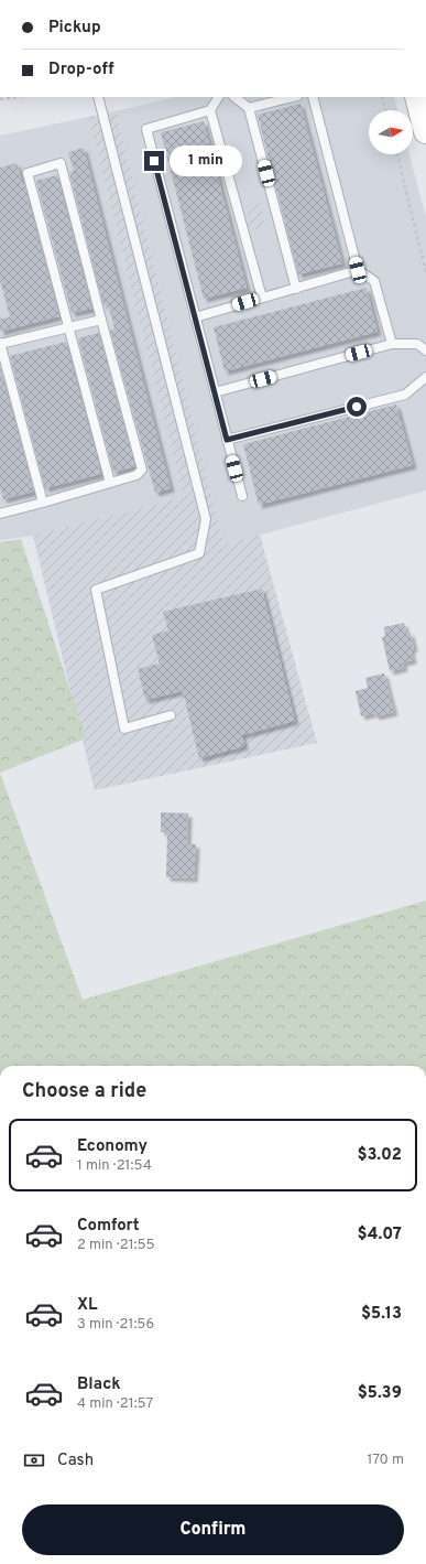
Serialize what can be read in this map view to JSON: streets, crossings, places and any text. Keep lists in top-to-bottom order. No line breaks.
{"north":"right","page":{"banner":["Pickup","Drop-off"],"bubble":"1 min","heading":"Choose a ride","list":[{"name":"Economy","note":"1 min · 21:54","value":"$3.02"},{"name":"Comfort","note":"2 min · 21:55","value":"$4.07"},{"name":"XL","note":"3 min · 21:56","value":"$5.13"},{"name":"Black","note":"4 min · 21:57","value":"$5.39"}],"pay":["Cash","170 m"],"buttons":"Confirm"}}
